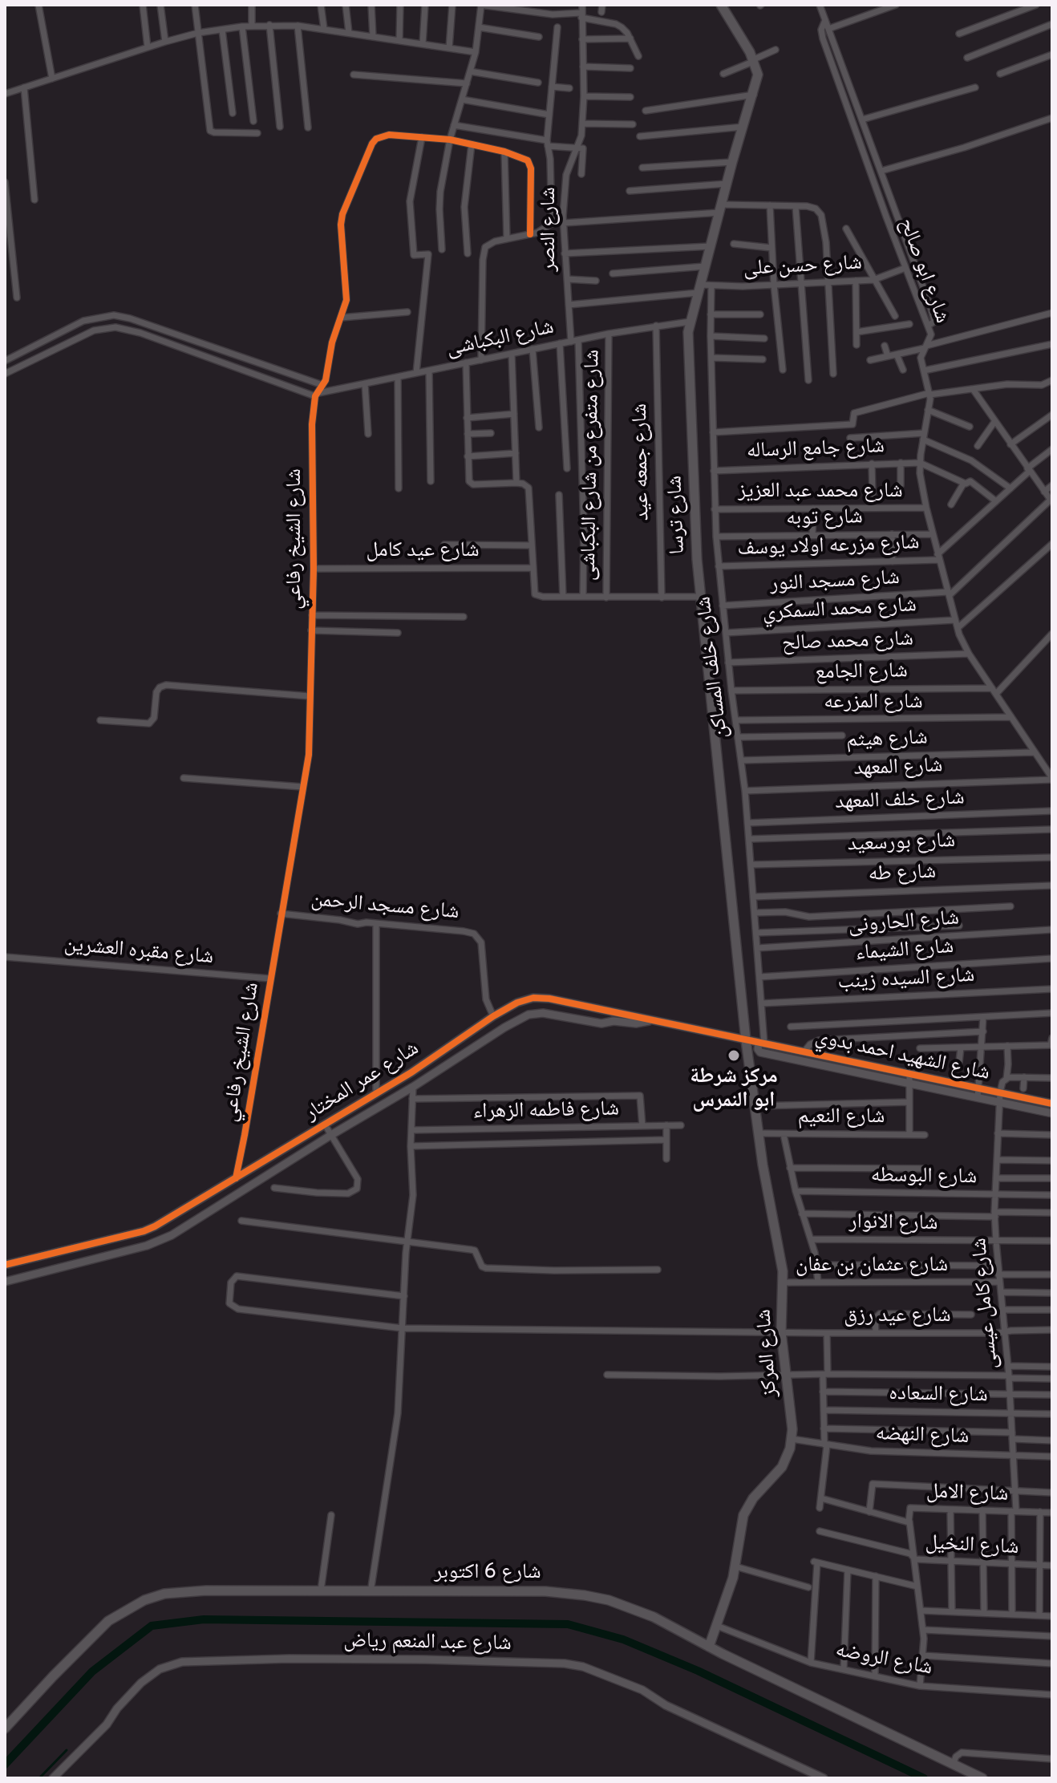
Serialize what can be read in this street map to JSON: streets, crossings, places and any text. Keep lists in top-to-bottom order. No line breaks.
{"streets":{"main road":["شارع ترسا","شارع المركز","شارع 6 اكتوبر"],"street":["شارع النصر","شارع حسن على","شارع ابو صالح","شارع البكباشى","شارع جامع الرساله","شارع جمعه عيد","شارع متفرع من شارع البكباشى","شارع محمد عبد العزيز","شارع توبه","شارع الشيخ رفاعي","شارع مزرعه اولاد يوسف","شارع عيد كامل","شارع مسجد النور","شارع محمد السمكري","شارع محمد صالح","شارع خلف المساكن","شارع الجامع","شارع المزرعه","شارع هيثم","شارع المعهد","شارع خلف المعهد","شارع بورسعيد","شارع طه","شارع مسجد الرحمن","شارع الحارونى","شارع الشيماء","شارع مقبره العشرين","شارع السيده زينب","شارع الشهيد احمد بدوي","شارع عمر المختار","شارع فاطمه الزهراء","شارع النعيم","شارع البوسطه","شارع الانوار","شارع عثمان بن عفان","شارع كامل عيسى","شارع عيد رزق","شارع السعاده","شارع النهضه","شارع الامل","شارع النخيل","شارع عبد المنعم رياض","شارع الروضه"]},"crossings":[["شارع النصر","شارع حسن على"],["شارع النصر","شارع البكباشى"],["شارع حسن على","شارع ابو صالح"],["شارع حسن على","شارع ترسا"],["شارع حسن على","شارع خلف المساكن"],["شارع ابو صالح","شارع جامع الرساله"],["شارع ابو صالح","شارع محمد عبد العزيز"],["شارع ابو صالح","شارع توبه"],["شارع ابو صالح","شارع مزرعه اولاد يوسف"],["شارع ابو صالح","شارع مسجد النور"],["شارع ابو صالح","شارع محمد السمكري"],["شارع ابو صالح","شارع محمد صالح"],["شارع ابو صالح","شارع الجامع"],["شارع ابو صالح","شارع المزرعه"],["شارع ابو صالح","شارع هيثم"],["شارع ابو صالح","شارع المعهد"],["شارع البكباشى","شارع جمعه عيد"],["شارع البكباشى","شارع متفرع من شارع البكباشى"],["شارع البكباشى","شارع ترسا"],["شارع البكباشى","شارع الشيخ رفاعي"],["شارع جامع الرساله","شارع خلف المساكن"],["شارع محمد عبد العزيز","شارع خلف المساكن"],["شارع ترسا","شارع الشهيد احمد بدوي"],["شارع ترسا","شارع عمر المختار"],["شارع ترسا","شارع المركز"],["شارع توبه","شارع خلف المساكن"],["شارع الشيخ رفاعي","شارع عيد كامل"],["شارع الشيخ رفاعي","شارع مسجد الرحمن"],["شارع الشيخ رفاعي","شارع مقبره العشرين"],["شارع الشيخ رفاعي","شارع عمر المختار"],["شارع مزرعه اولاد يوسف","شارع خلف المساكن"],["شارع مسجد النور","شارع خلف المساكن"],["شارع محمد السمكري","شارع خلف المساكن"],["شارع محمد صالح","شارع خلف المساكن"],["شارع خلف المساكن","شارع الجامع"],["شارع خلف المساكن","شارع المزرعه"],["شارع خلف المساكن","شارع هيثم"],["شارع خلف المساكن","شارع المعهد"],["شارع خلف المساكن","شارع خلف المعهد"],["شارع خلف المساكن","شارع بورسعيد"],["شارع خلف المساكن","شارع طه"],["شارع خلف المساكن","شارع الحارونى"],["شارع خلف المساكن","شارع الشيماء"],["شارع خلف المساكن","شارع السيده زينب"],["شارع خلف المساكن","شارع الشهيد احمد بدوي"],["شارع مسجد الرحمن","شارع عمر المختار"],["شارع الشهيد احمد بدوي","شارع عمر المختار"],["شارع الشهيد احمد بدوي","شارع كامل عيسى"],["شارع الشهيد احمد بدوي","شارع المركز"],["شارع عمر المختار","شارع المركز"],["شارع النعيم","شارع المركز"],["شارع البوسطه","شارع كامل عيسى"],["شارع الانوار","شارع كامل عيسى"],["شارع عثمان بن عفان","شارع كامل عيسى"],["شارع عثمان بن عفان","شارع المركز"],["شارع كامل عيسى","شارع عيد رزق"],["شارع كامل عيسى","شارع السعاده"],["شارع كامل عيسى","شارع النهضه"],["شارع كامل عيسى","شارع الامل"],["شارع كامل عيسى","شارع النخيل"],["شارع عيد رزق","شارع المركز"],["شارع المركز","شارع النهضه"],["شارع المركز","شارع 6 اكتوبر"],["شارع المركز","شارع الروضه"]],"places":["مركز شرطة ابو النمرس"]}
